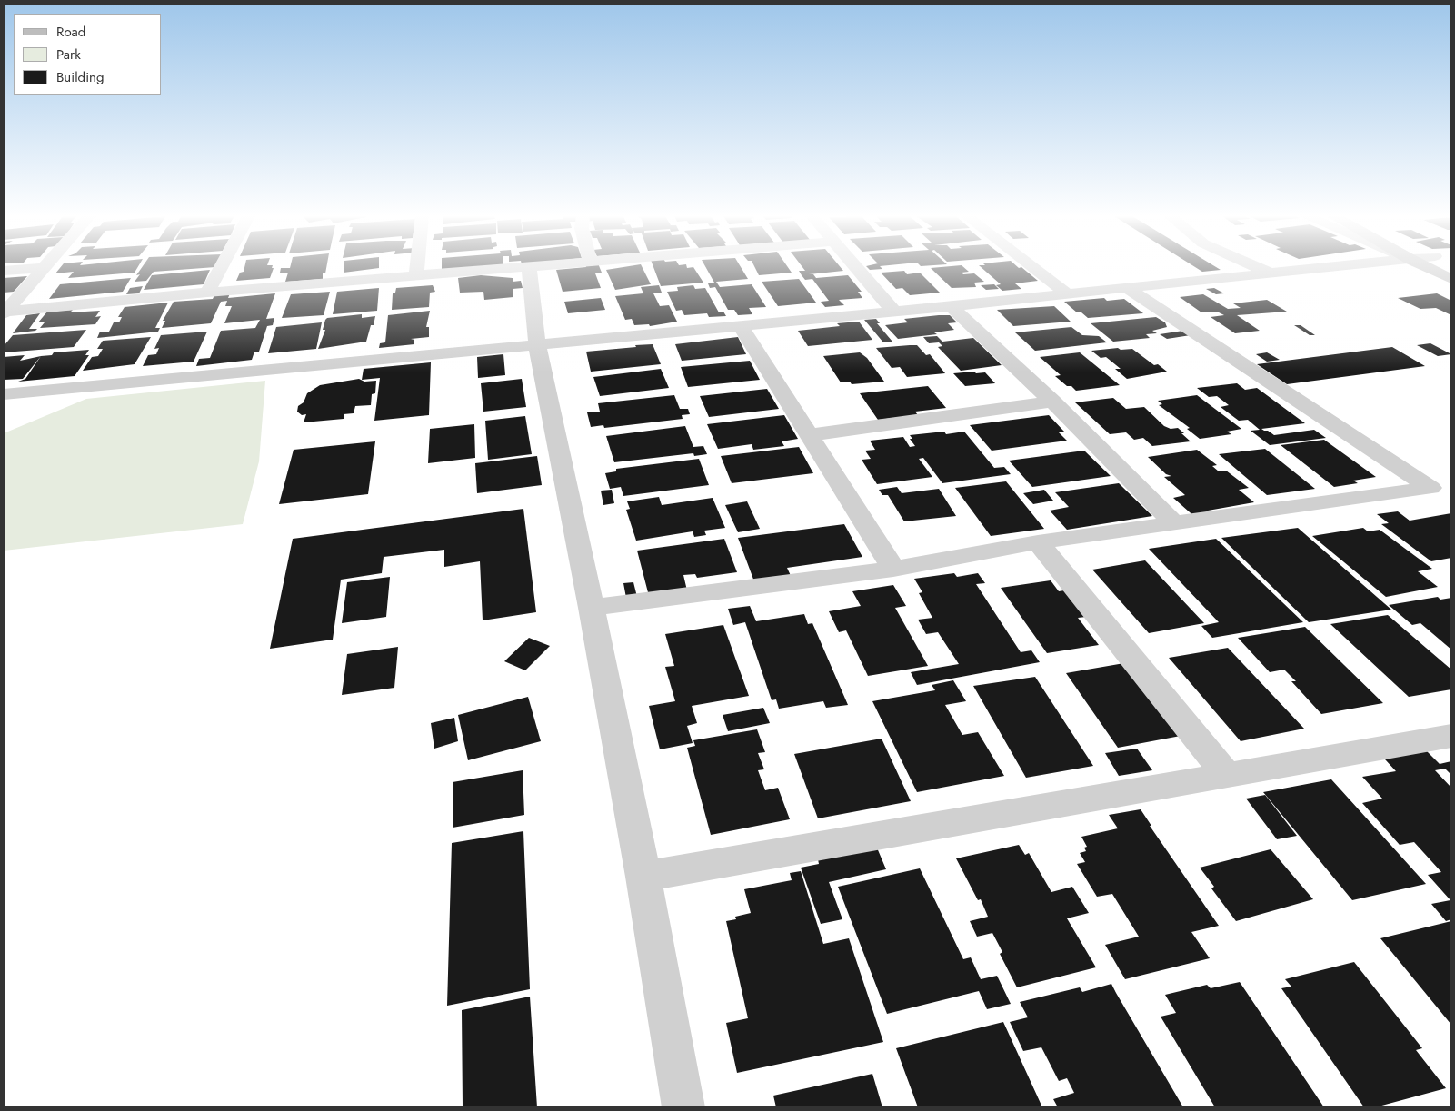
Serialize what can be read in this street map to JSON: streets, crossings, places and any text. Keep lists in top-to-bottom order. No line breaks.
{"legend":["Road","Park","Building"]}
